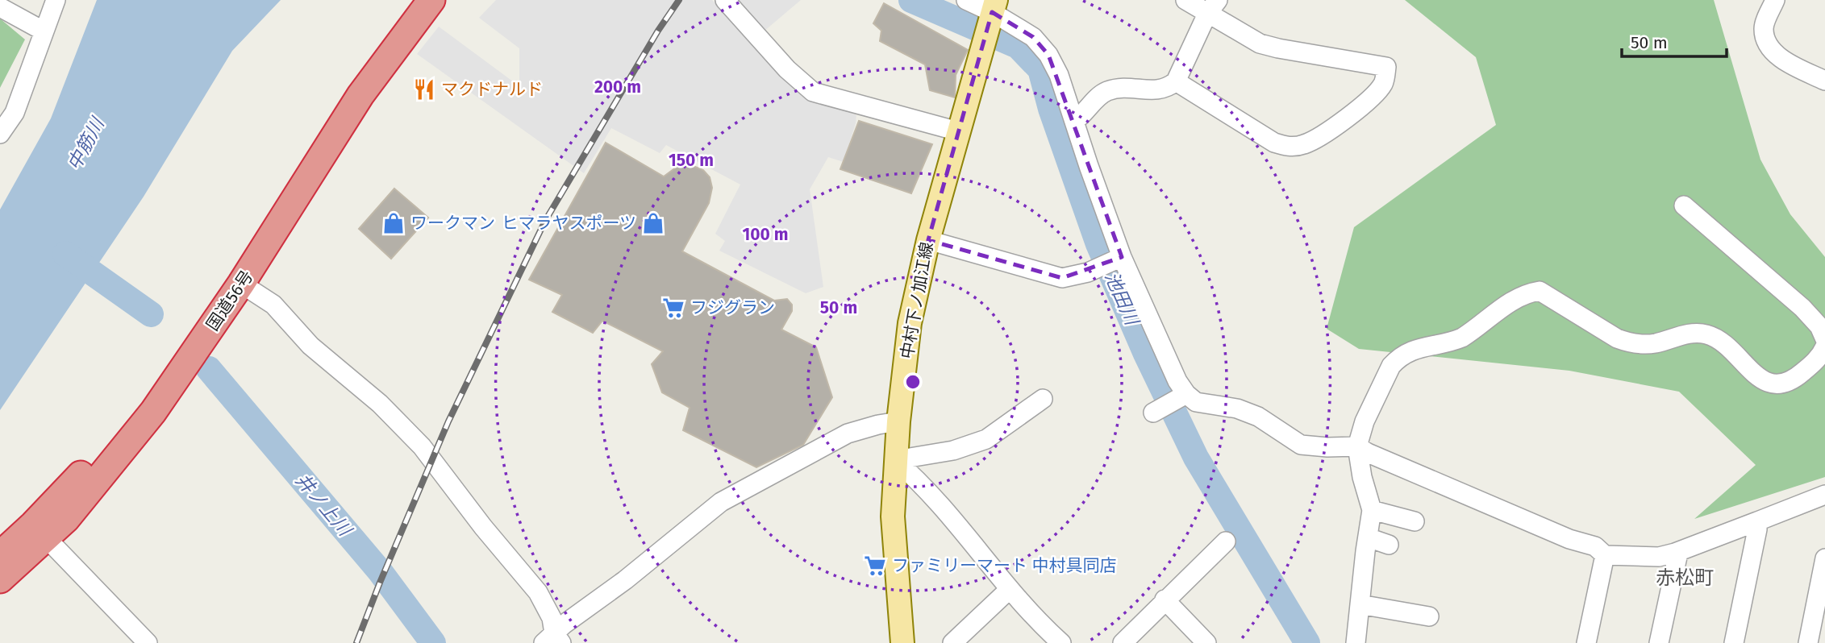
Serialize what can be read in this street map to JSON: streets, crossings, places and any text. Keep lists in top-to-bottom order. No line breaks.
{"streets":{"highway":["国道56号"],"main road":["中村下ノ加江線"]},"districts":["赤松町"],"water":["中筋川","池田川","井ノ上川"],"places":{"restaurant":["マクドナルド"],"shop":["ワークマン","ヒマラヤスポーツ"],"supermarket":["フジグラン","ファミリーマート 中村具同店"]},"scale_bar":"50 m","rings":["200 m","150 m","100 m","50 m"]}
